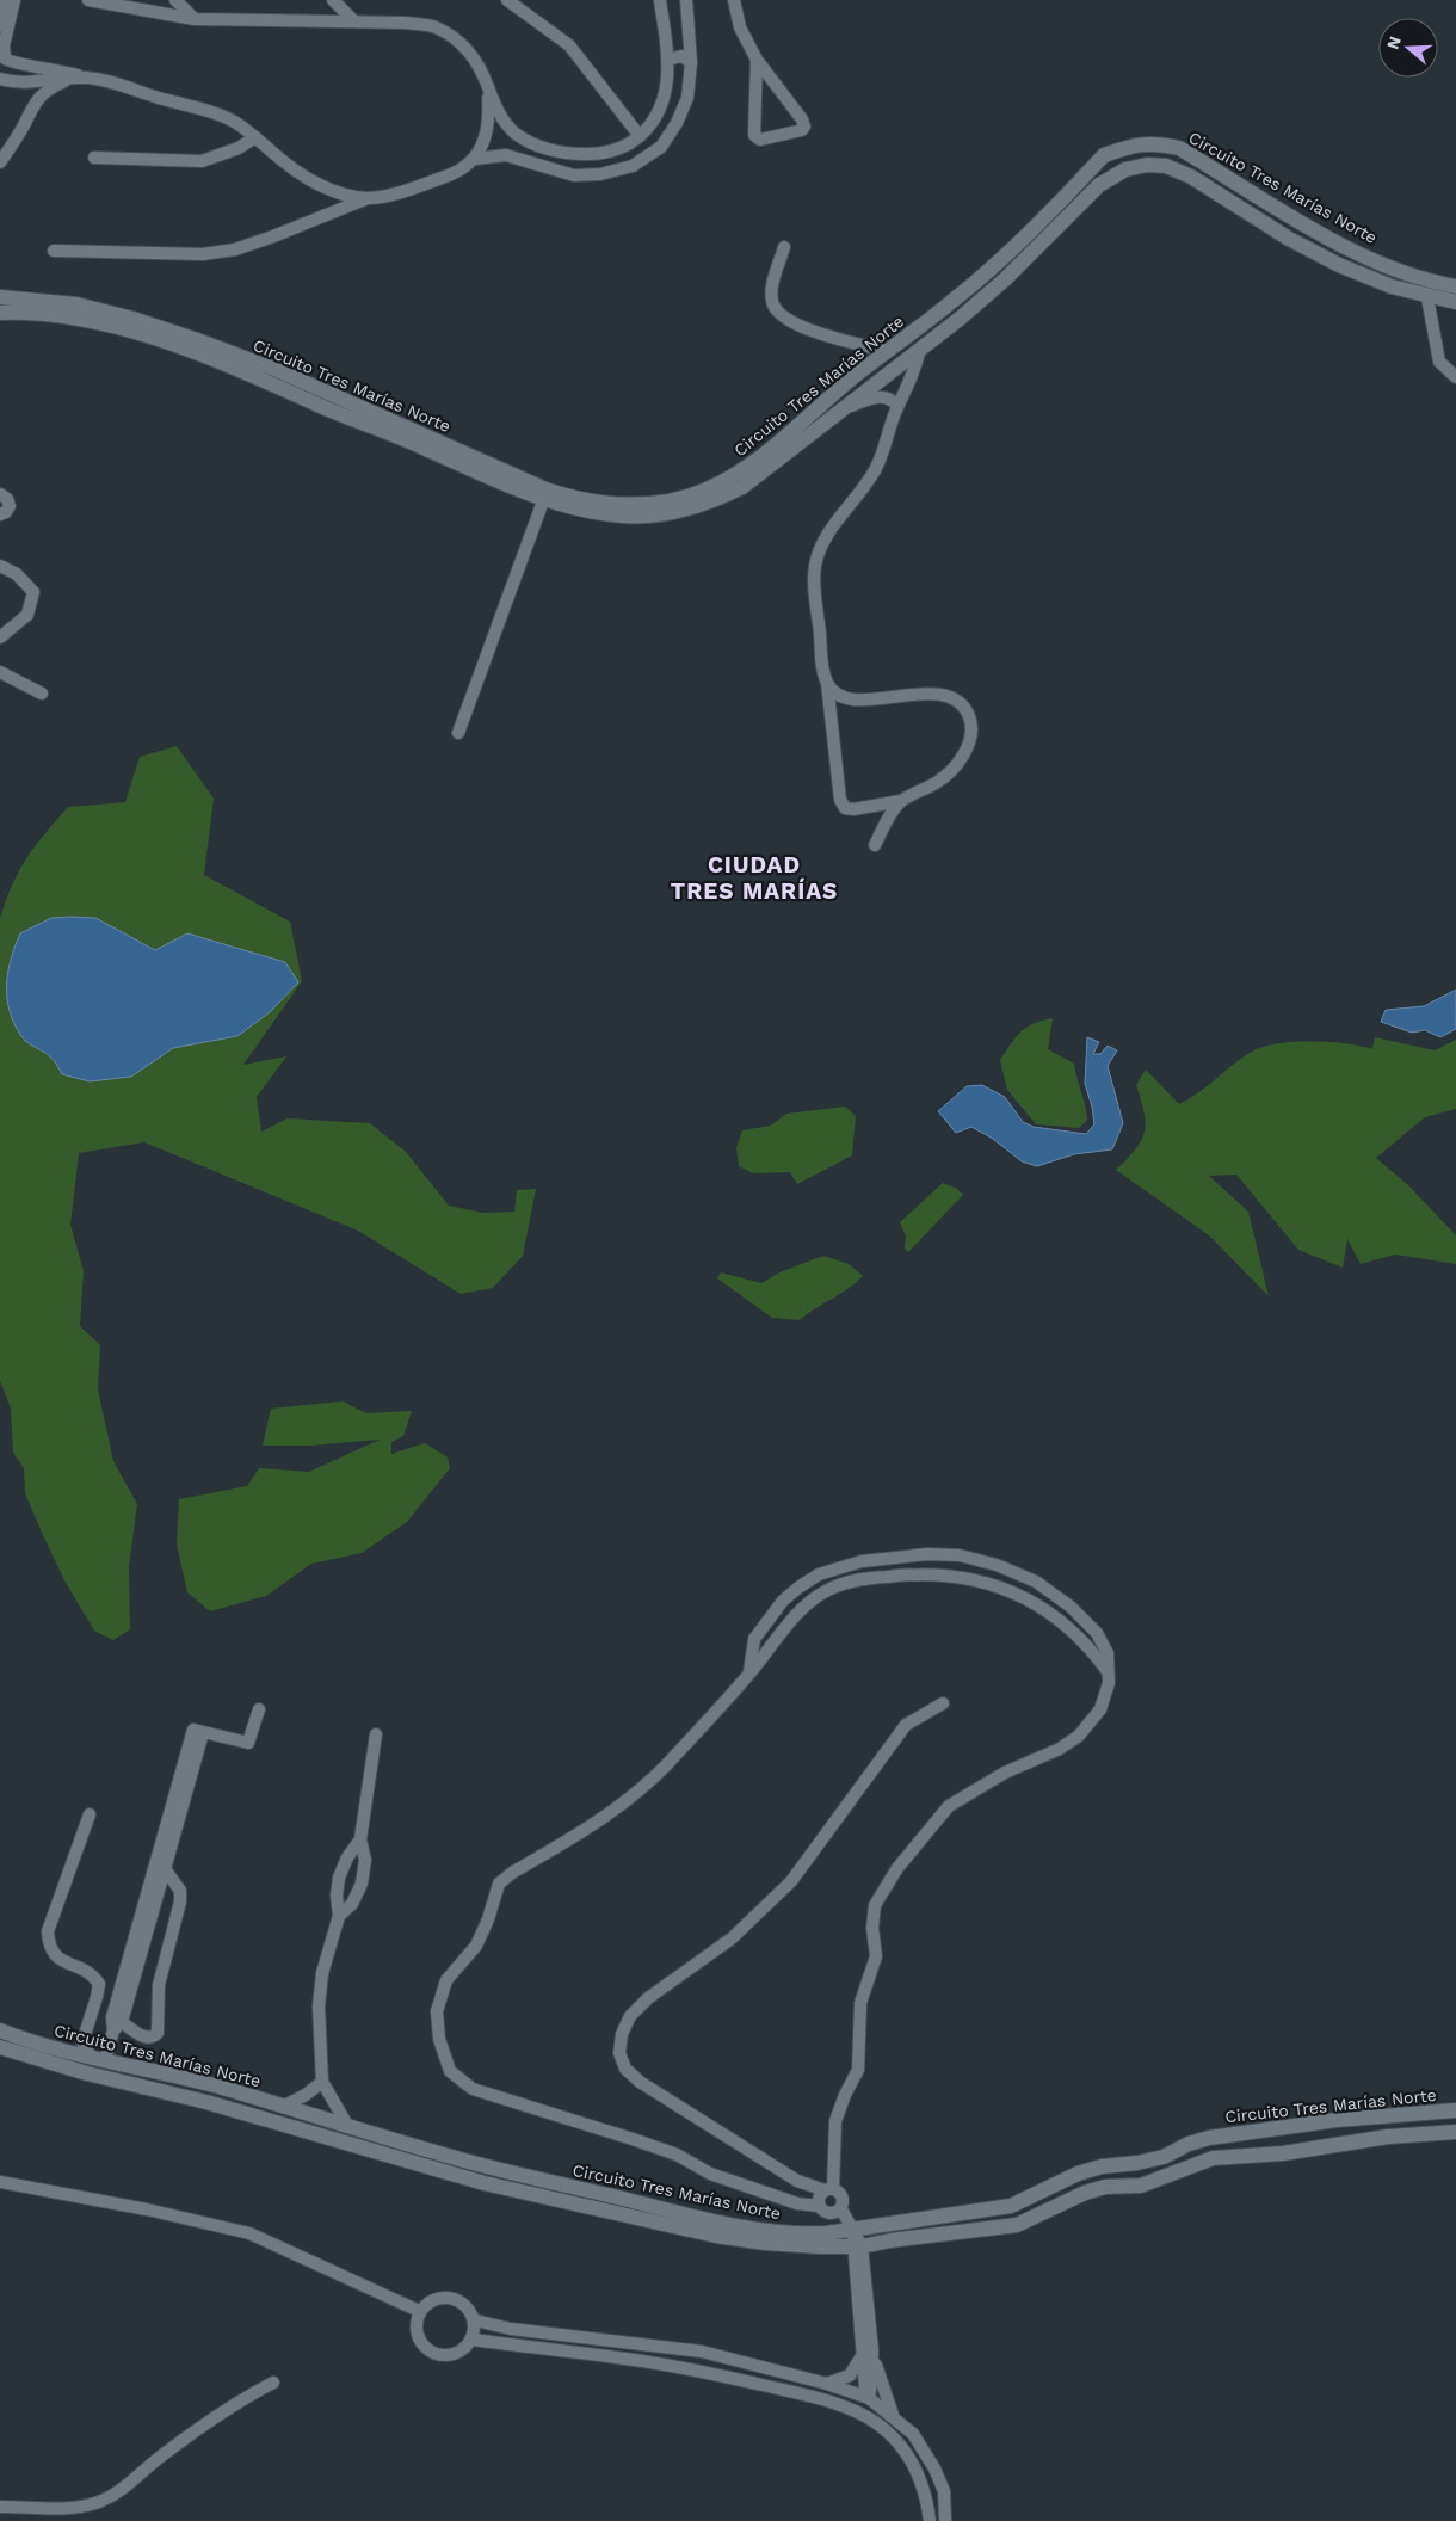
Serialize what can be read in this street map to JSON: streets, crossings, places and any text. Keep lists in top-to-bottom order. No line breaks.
{"streets":{"street":["Circuito Tres Marías Norte"]},"districts":["CIUDAD TRES MARÍAS"],"north":"left"}
